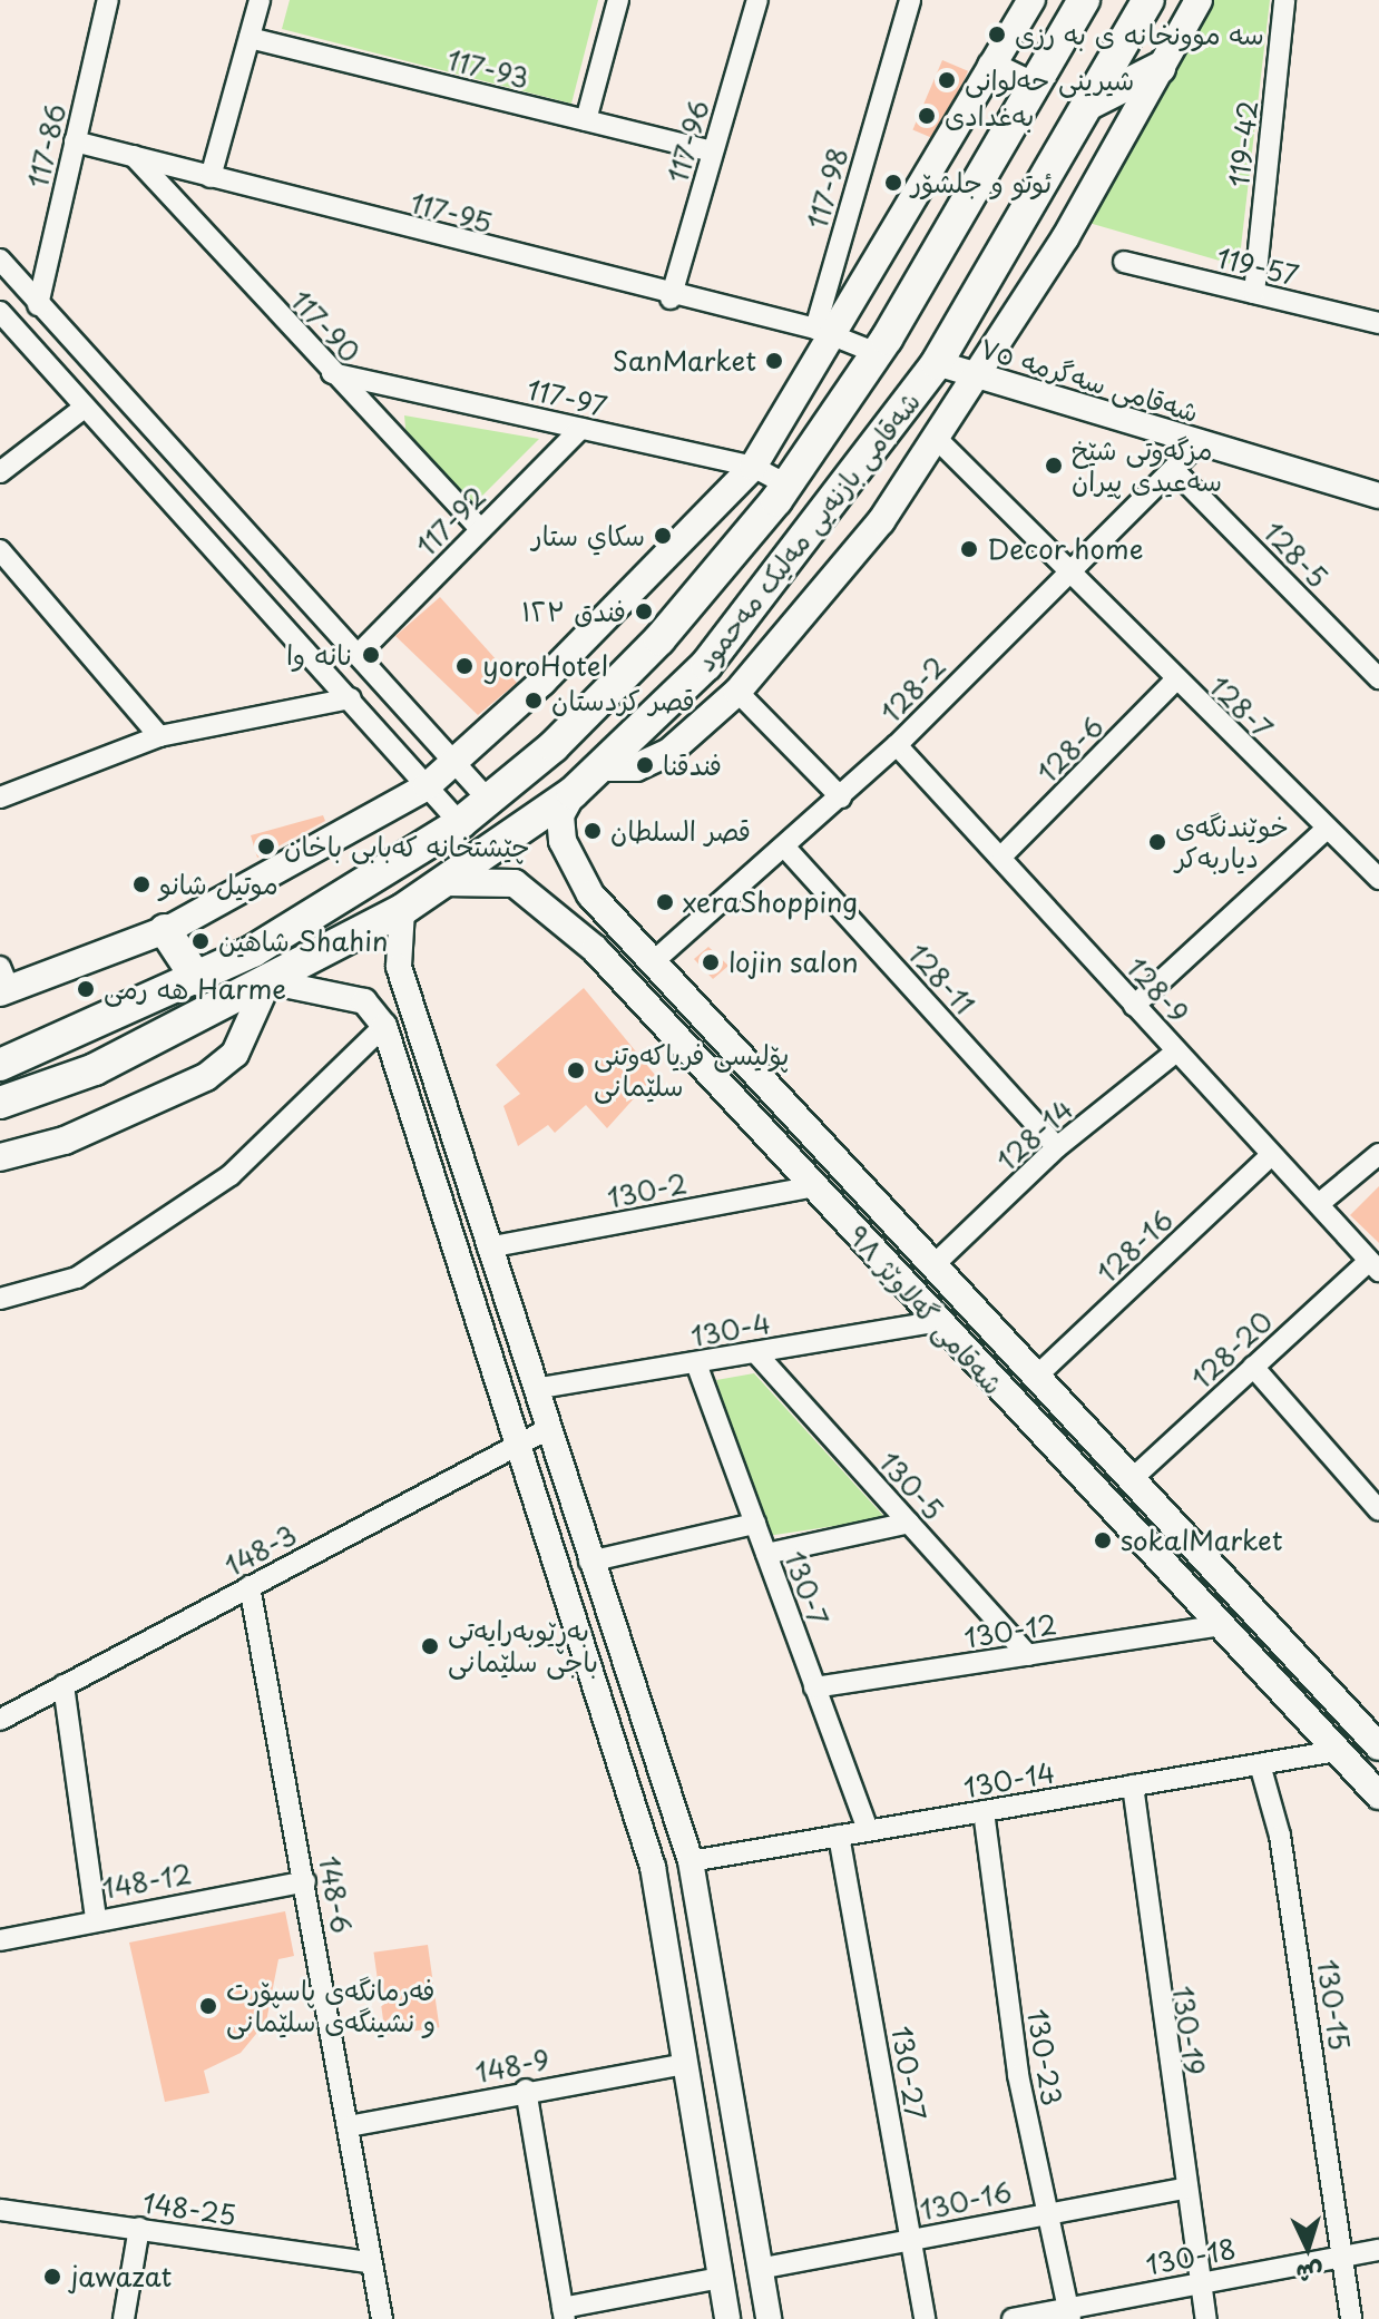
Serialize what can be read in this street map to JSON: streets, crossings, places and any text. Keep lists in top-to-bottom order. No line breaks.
{"streets":{"highway":["شەقامی بازنەیی مەلیک مەحمود"],"main road":["شەقامی گەلاوێژ ٩٨"],"street":["117-93","117-96","119-42","117-86","117-98","117-95","119-57","117-90","شەقامی سەگرمە ٧٥","117-97","117-92","128-5","128-2","128-7","128-6","128-11","128-9","128-14","130-2","128-16","130-4","128-20","130-5","148-3","130-7","130-12","130-14","148-12","148-6","130-15","130-19","130-23","148-9","130-27","130-16","148-25","130-18"]},"crossings":[["117-93","117-96"],["117-96","117-95"],["119-42","119-57"],["117-86","117-95"],["117-98","117-95"],["117-95","117-90"],["117-90","117-97"],["117-90","117-92"],["شەقامی سەگرمە ٧٥","شەقامی بازنەیی مەلیک مەحمود"],["شەقامی سەگرمە ٧٥","128-2"],["117-97","117-92"],["117-97","شەقامی بازنەیی مەلیک مەحمود"],["شەقامی بازنەیی مەلیک مەحمود","شەقامی گەلاوێژ ٩٨"],["128-5","128-2"],["128-2","128-7"],["128-2","128-11"],["128-2","128-9"],["128-2","شەقامی گەلاوێژ ٩٨"],["128-7","128-6"],["128-6","128-9"],["128-11","128-14"],["128-9","128-14"],["128-9","128-16"],["128-9","128-20"],["128-14","شەقامی گەلاوێژ ٩٨"],["130-2","شەقامی گەلاوێژ ٩٨"],["128-16","شەقامی گەلاوێژ ٩٨"],["شەقامی گەلاوێژ ٩٨","130-4"],["شەقامی گەلاوێژ ٩٨","128-20"],["شەقامی گەلاوێژ ٩٨","130-12"],["شەقامی گەلاوێژ ٩٨","130-14"],["130-4","130-5"],["130-4","130-7"],["130-5","130-12"],["148-3","148-6"],["130-7","130-12"],["130-7","130-14"],["130-14","130-15"],["130-14","130-19"],["130-14","130-23"],["130-14","130-27"],["148-12","148-6"],["148-6","148-9"],["148-6","148-25"],["130-15","130-18"],["130-19","130-16"],["130-19","130-18"],["130-23","130-16"],["130-23","130-18"],["130-27","130-16"]],"places":["سه موونخانه ی به رزی","شیرینی ‌حەلوانی","بەغدادی","ئوتو و جلشۆر","SanMarket","مزگەوتی شێخ سەعیدی پیران","سكاي ستار","Decor home","فندق ١٢٣","نانه وا","yoroHotel","قصر كردستان","فندقنا","قصر السلطان","خوێندنگەی دیاربەکر","چێشتخانە کەبابی باخان","موتيل شانو","xeraShopping","شاهین Shahin","lojin salon","هه رمی Harme","پۆلیسی فریاکەوتنی سلێمانی","sokalMarket","بەڕێوبەرایەتی باجی سلێمانی","فەرمانگەی پاسپۆرت و نشینگەی سلێمانی","jawazat"],"north":"bottom"}
